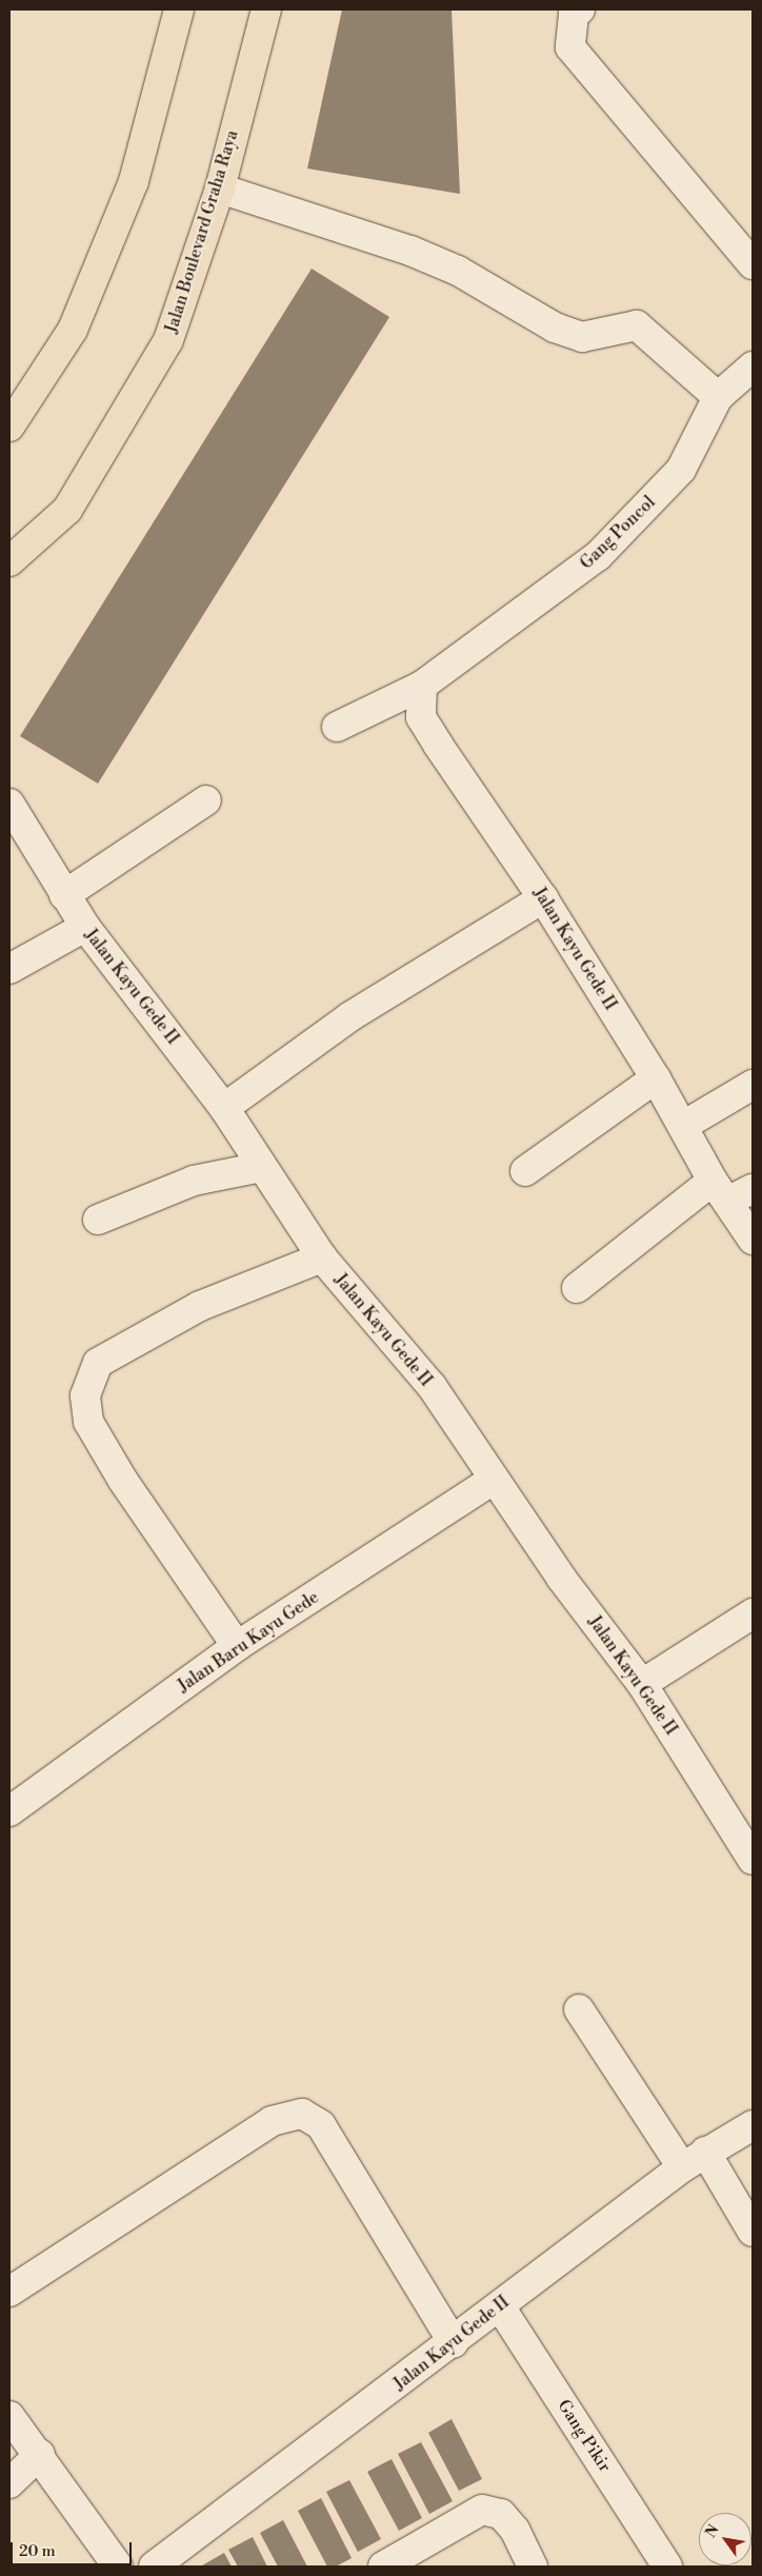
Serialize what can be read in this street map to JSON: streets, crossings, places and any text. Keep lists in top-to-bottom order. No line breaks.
{"streets":{"main road":["Jalan Boulevard Graha Raya"],"street":["Gang Poncol","Jalan Kayu Gede II","Jalan Baru Kayu Gede","Gang Pikir"]},"crossings":[["Gang Poncol","Jalan Kayu Gede II"],["Jalan Kayu Gede II","Jalan Baru Kayu Gede"],["Jalan Kayu Gede II","Gang Pikir"]],"scale_bar":"20 m","north":"top left"}
